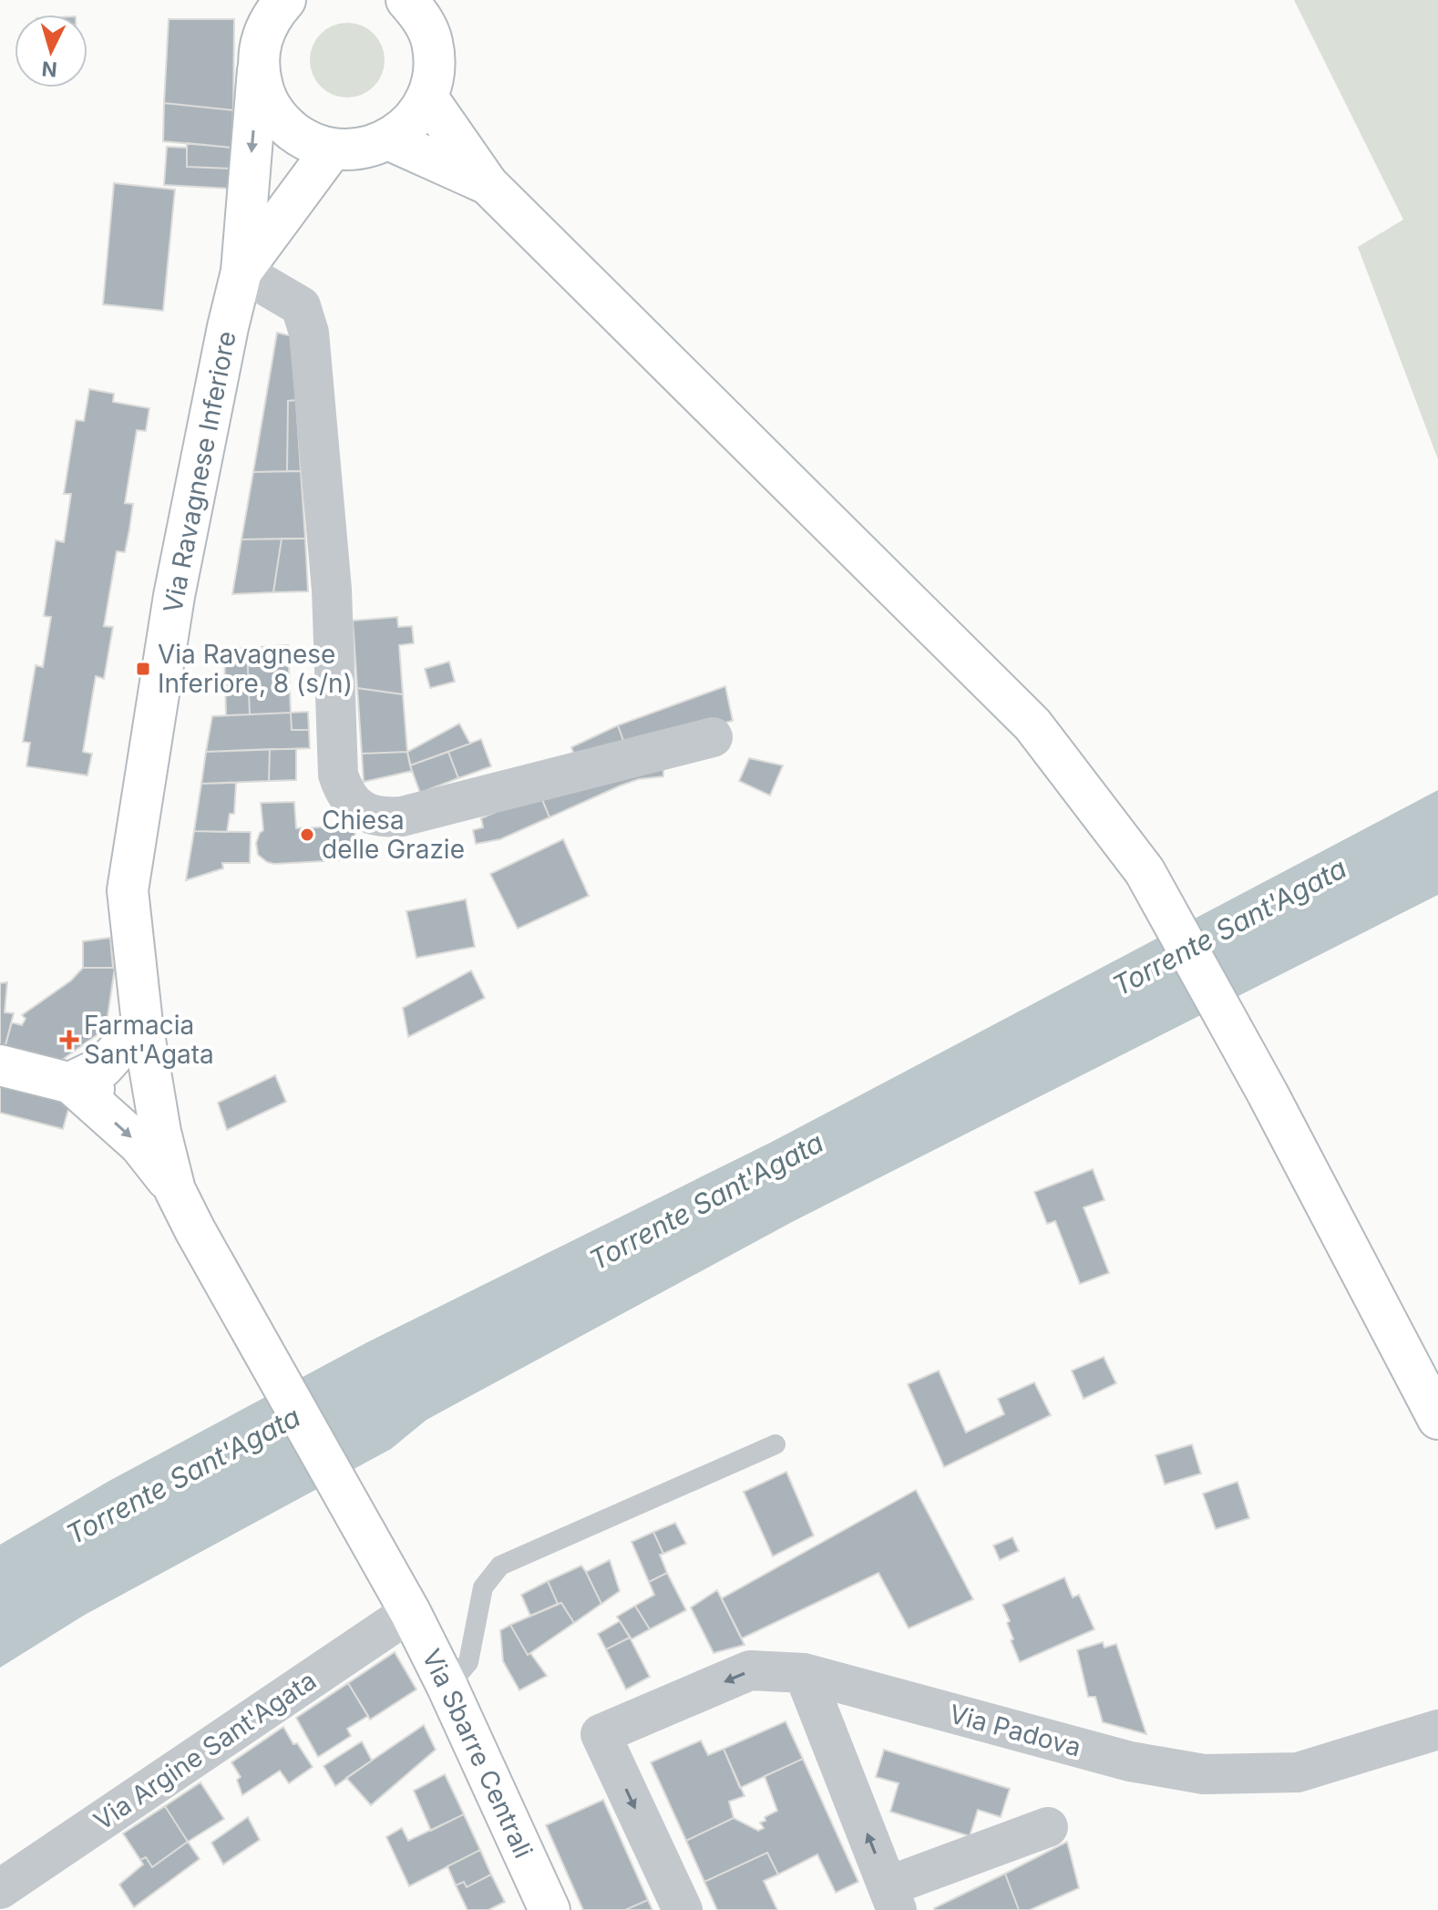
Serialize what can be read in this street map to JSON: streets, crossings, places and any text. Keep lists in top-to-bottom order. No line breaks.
{"streets":{"main road":["Via Ravagnese Inferiore","Via Sbarre Centrali"],"street":["Via Padova","Via Argine Sant'Agata"]},"crossings":[["Via Ravagnese Inferiore","Via Sbarre Centrali"],["Via Argine Sant'Agata","Via Sbarre Centrali"]],"water":["Torrente Sant'Agata"],"places":{"transit":["Via Ravagnese Inferiore, 8 (s/n)"],"other":["Chiesa delle Grazie"],"health":["Farmacia Sant'Agata"]},"north":"bottom"}
